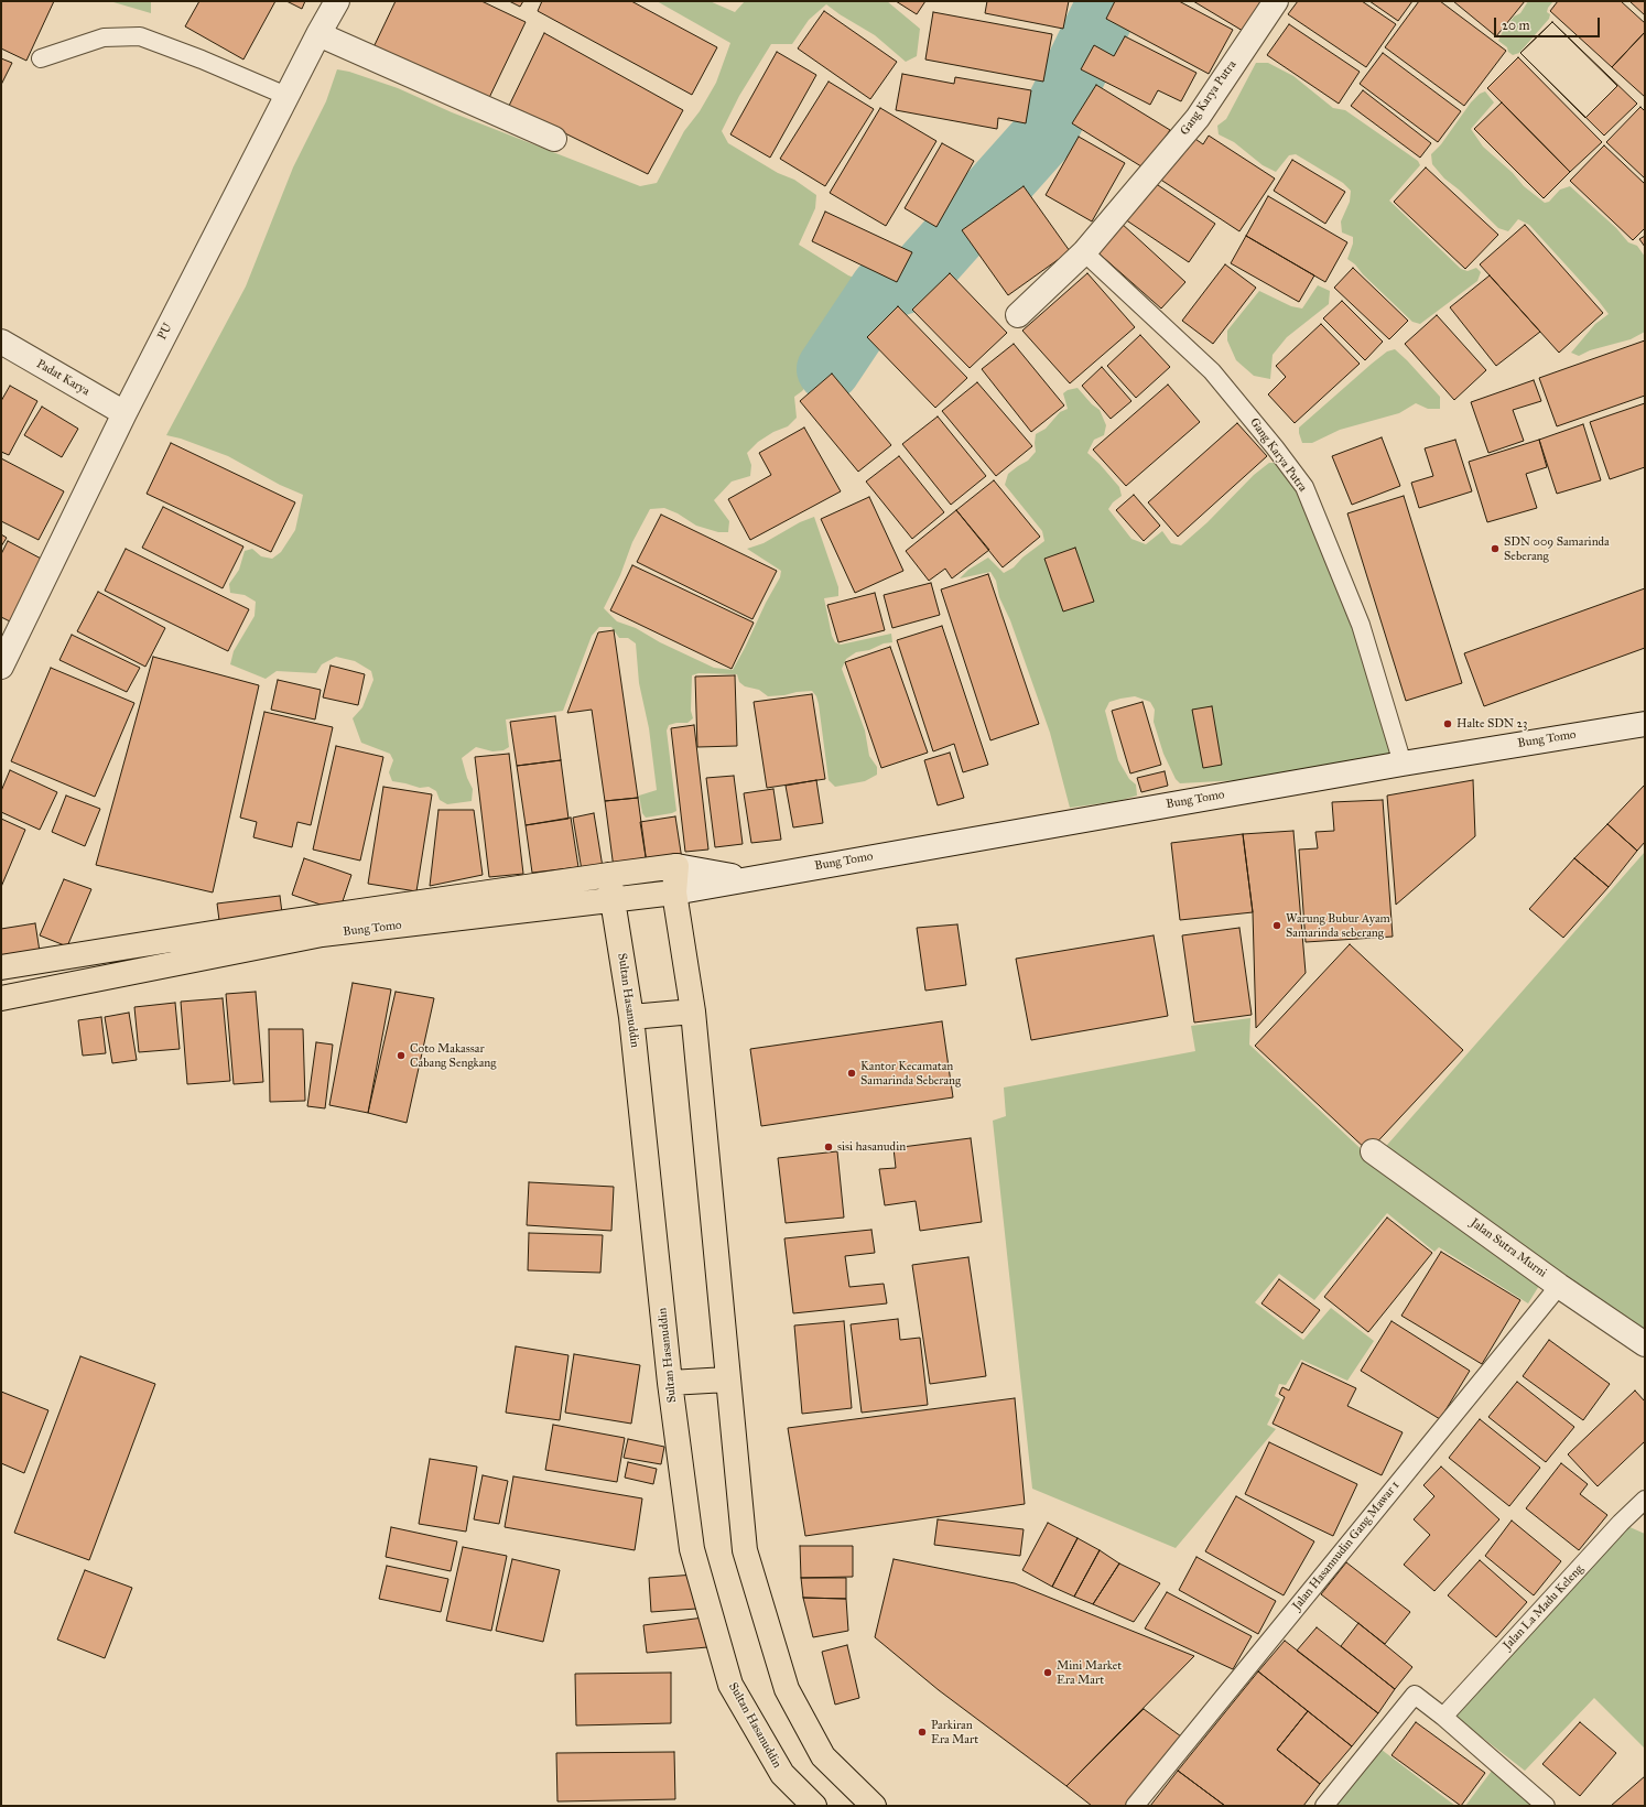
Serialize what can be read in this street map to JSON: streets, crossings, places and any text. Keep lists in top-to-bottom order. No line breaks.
{"streets":{"main road":["Bung Tomo","Sultan Hasanuddin"],"street":["Gang Karya Putra","PU","Padat Karya","Jalan Sutra Murni"],"lane":["Jalan Hasannudin Gang Mawar 1","Jalan La Madu Keleng"]},"crossings":[["Gang Karya Putra","Bung Tomo"],["PU","Padat Karya"],["Bung Tomo","Sultan Hasanuddin"],["Jalan Sutra Murni","Jalan Hasannudin Gang Mawar 1"]],"places":["SDN 009 Samarinda Seberang","Halte SDN 23","Warung Bubur Ayam Samarinda seberang","Coto Makassar Cabang Sengkang","Kantor Kecamatan Samarinda Seberang","sisi hasanudin","Mini Market Era Mart","Parkiran Era Mart"],"scale_bar":"20 m"}
